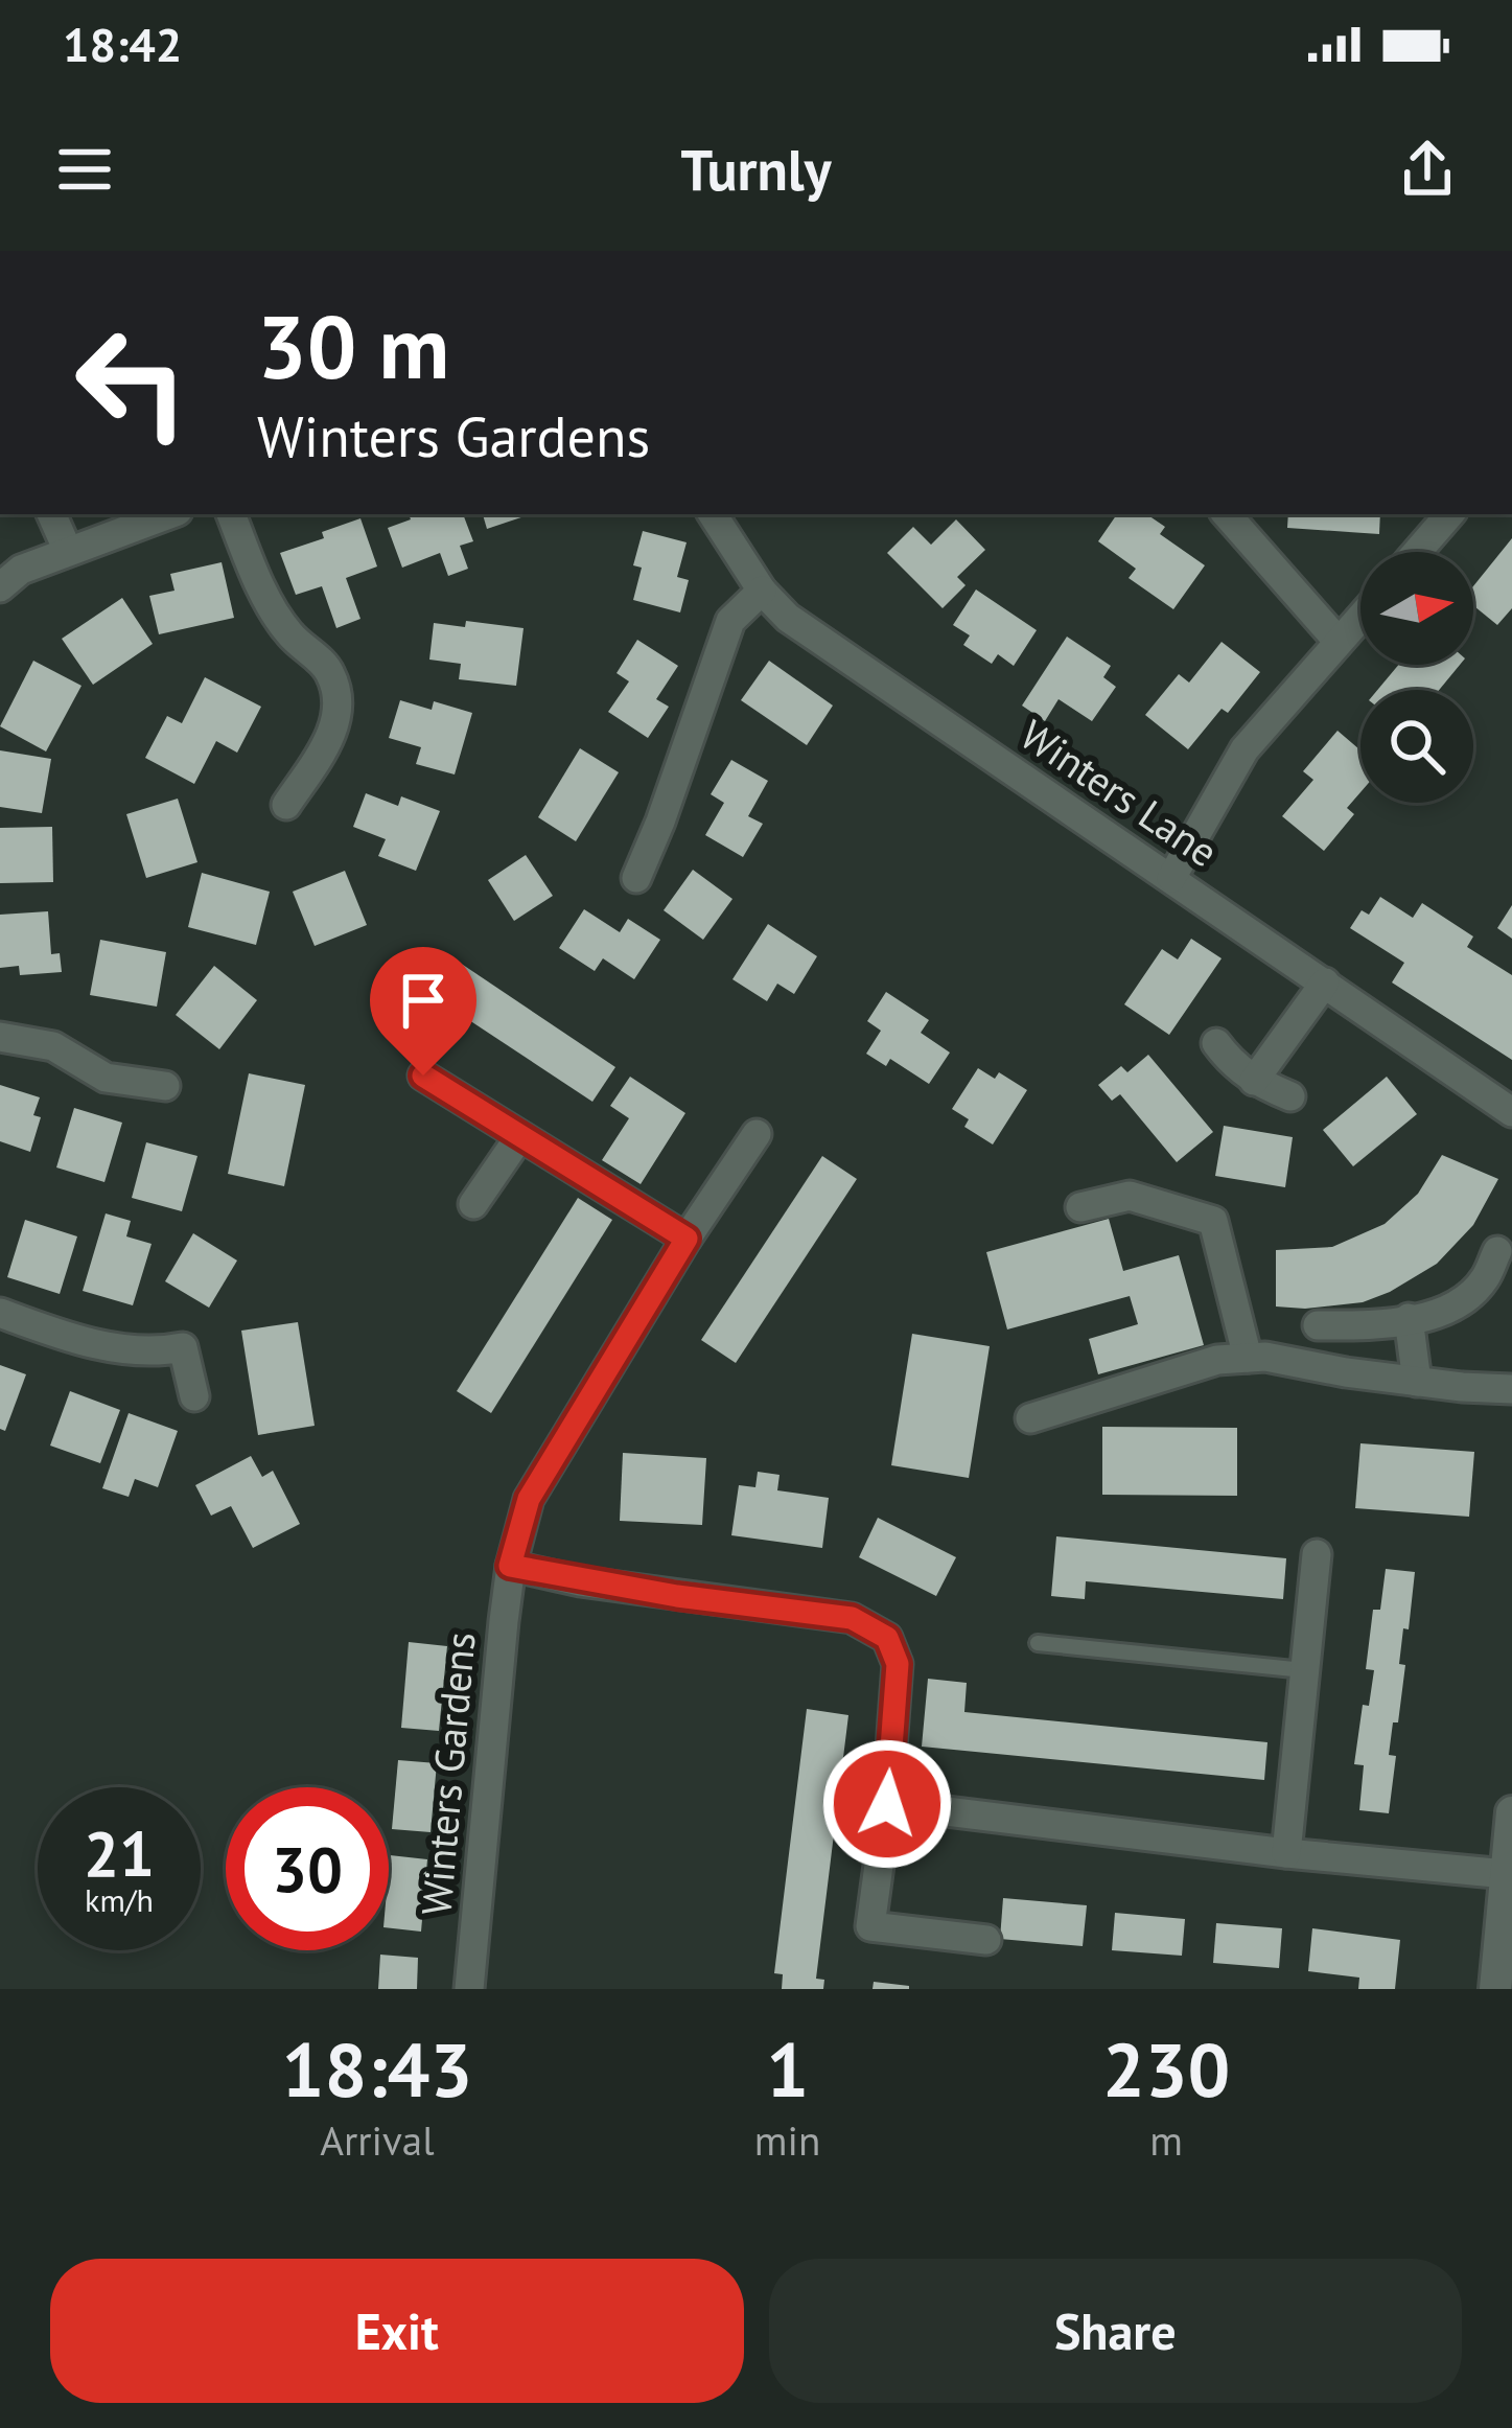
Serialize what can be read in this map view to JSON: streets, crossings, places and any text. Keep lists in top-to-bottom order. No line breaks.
{"streets":{"street":["Winters Lane","Winters Gardens"]},"north":"right","page":{"status":"18:42","header":"Turnly","turn":["30 m","Winters Gardens"],"speed":"21 km/h","limit":"30","eta":["18:43","Arrival","1","min","230","m"],"buttons":["Exit","Share"]}}
